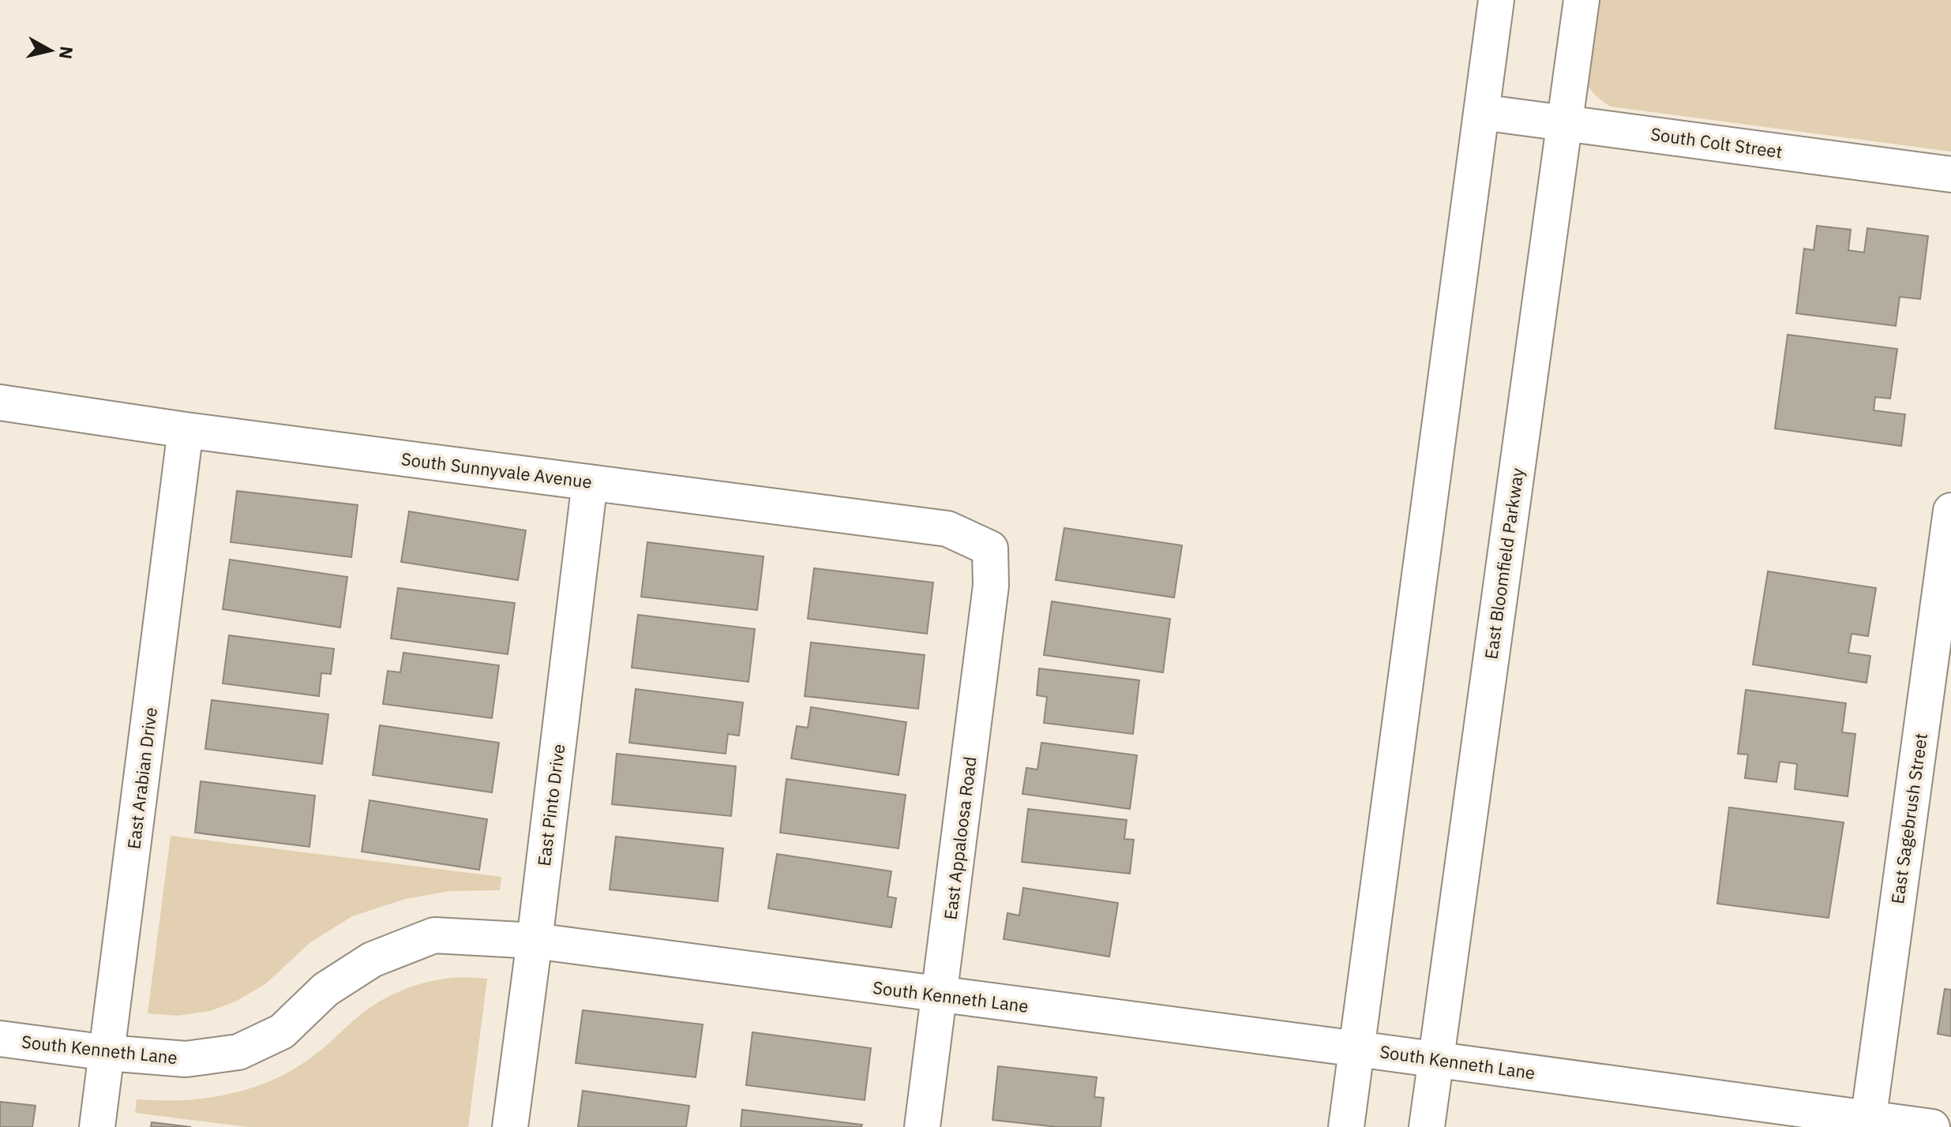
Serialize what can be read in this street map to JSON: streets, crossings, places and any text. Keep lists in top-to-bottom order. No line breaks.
{"streets":{"street":["South Colt Street","South Sunnyvale Avenue","East Bloomfield Parkway","East Arabian Drive","East Pinto Drive","East Sagebrush Street","East Appaloosa Road","South Kenneth Lane"]},"crossings":[["South Colt Street","East Bloomfield Parkway"],["South Sunnyvale Avenue","East Arabian Drive"],["South Sunnyvale Avenue","East Pinto Drive"],["South Sunnyvale Avenue","East Appaloosa Road"],["East Bloomfield Parkway","South Kenneth Lane"],["East Arabian Drive","South Kenneth Lane"],["East Pinto Drive","South Kenneth Lane"],["East Sagebrush Street","South Kenneth Lane"],["East Appaloosa Road","South Kenneth Lane"]],"north":"right"}
